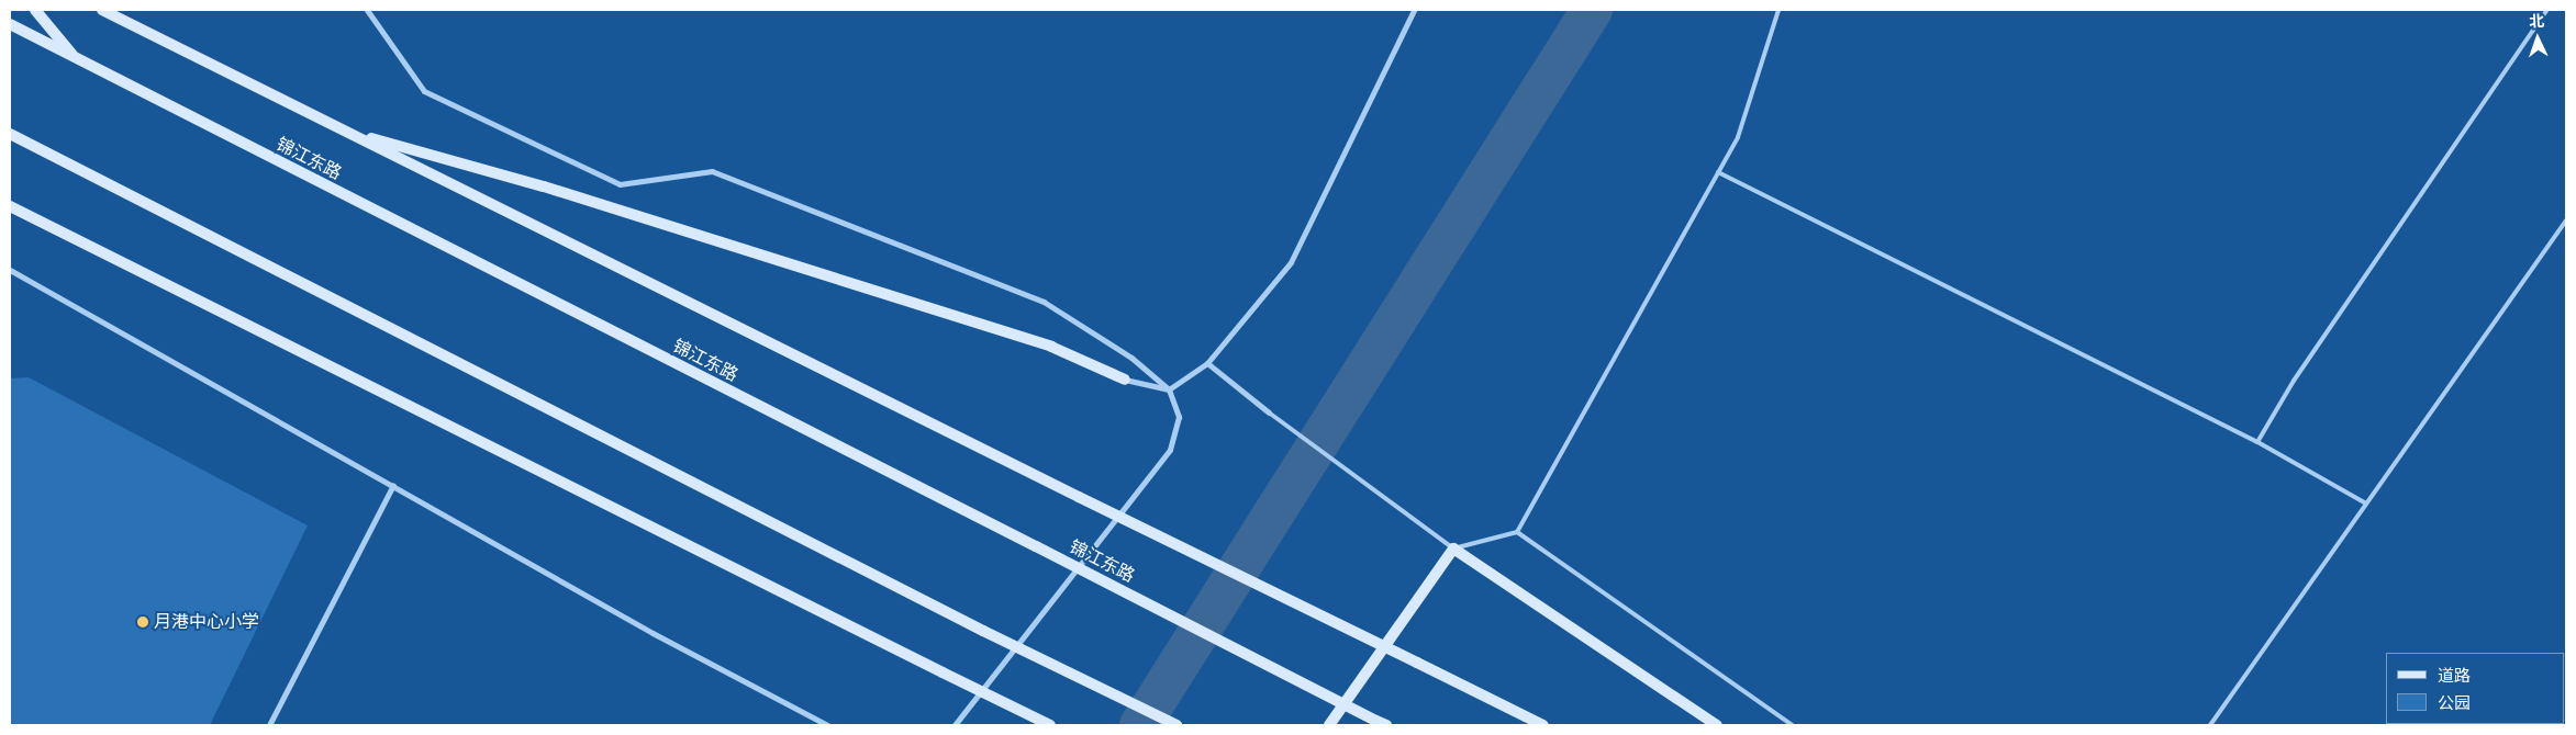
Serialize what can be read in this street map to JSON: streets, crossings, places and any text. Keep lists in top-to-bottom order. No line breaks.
{"streets":{"main road":["锦江东路"]},"places":["月港中心小学"],"legend":["道路","公园"],"north":"top"}
